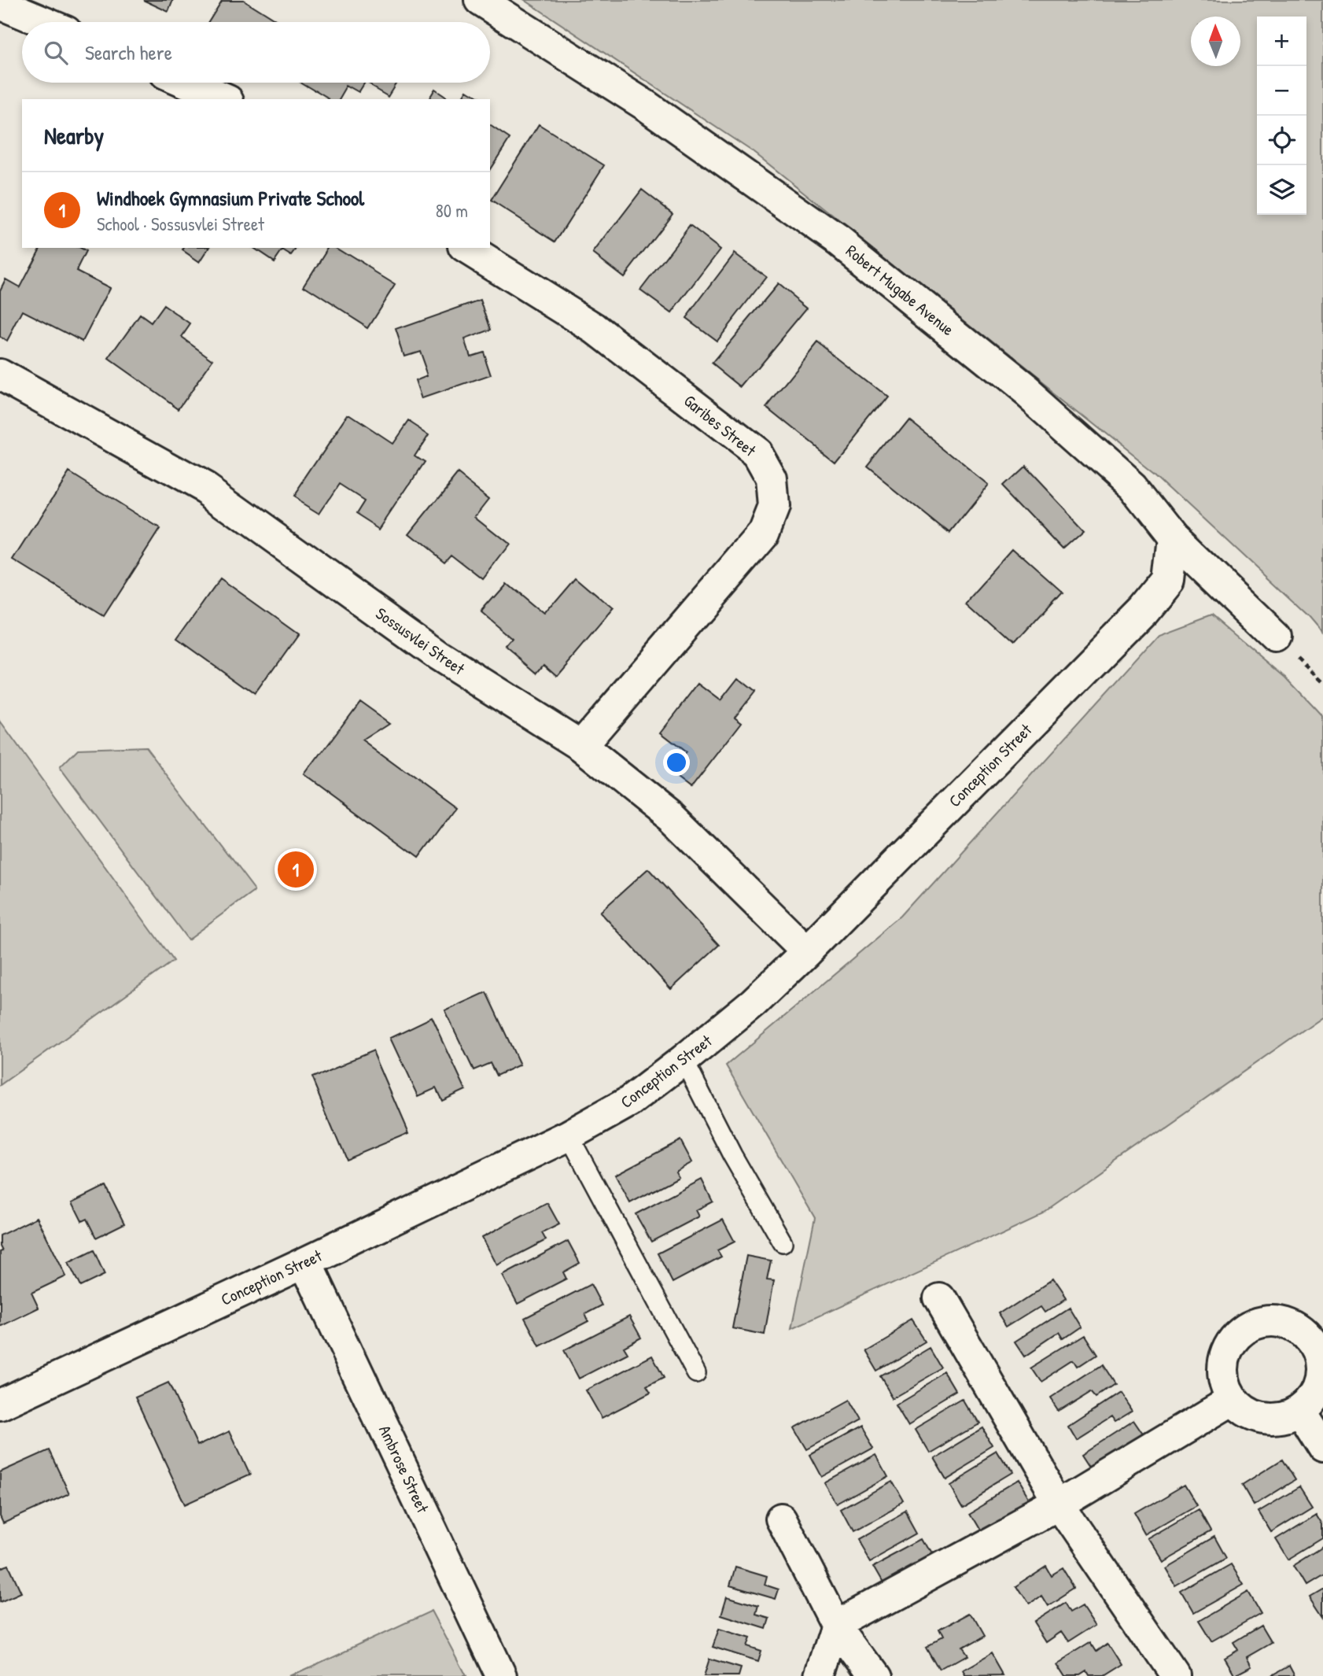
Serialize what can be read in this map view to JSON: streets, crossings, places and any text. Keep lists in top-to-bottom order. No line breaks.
{"streets":{"street":["Robert Mugabe Avenue","Garibes Street","Sossusvlei Street","Conception Street","Ambrose Street"]},"crossings":[["Robert Mugabe Avenue","Conception Street"],["Garibes Street","Sossusvlei Street"],["Sossusvlei Street","Conception Street"],["Conception Street","Ambrose Street"]],"north":"top","page":{"map_buttons":["+","−"],"search":"Search here","heading":"Nearby","list":[{"mark":"1","name":"Windhoek Gymnasium Private School","note":"School · Sossusvlei Street","value":"80 m"}],"pins":"1"}}
